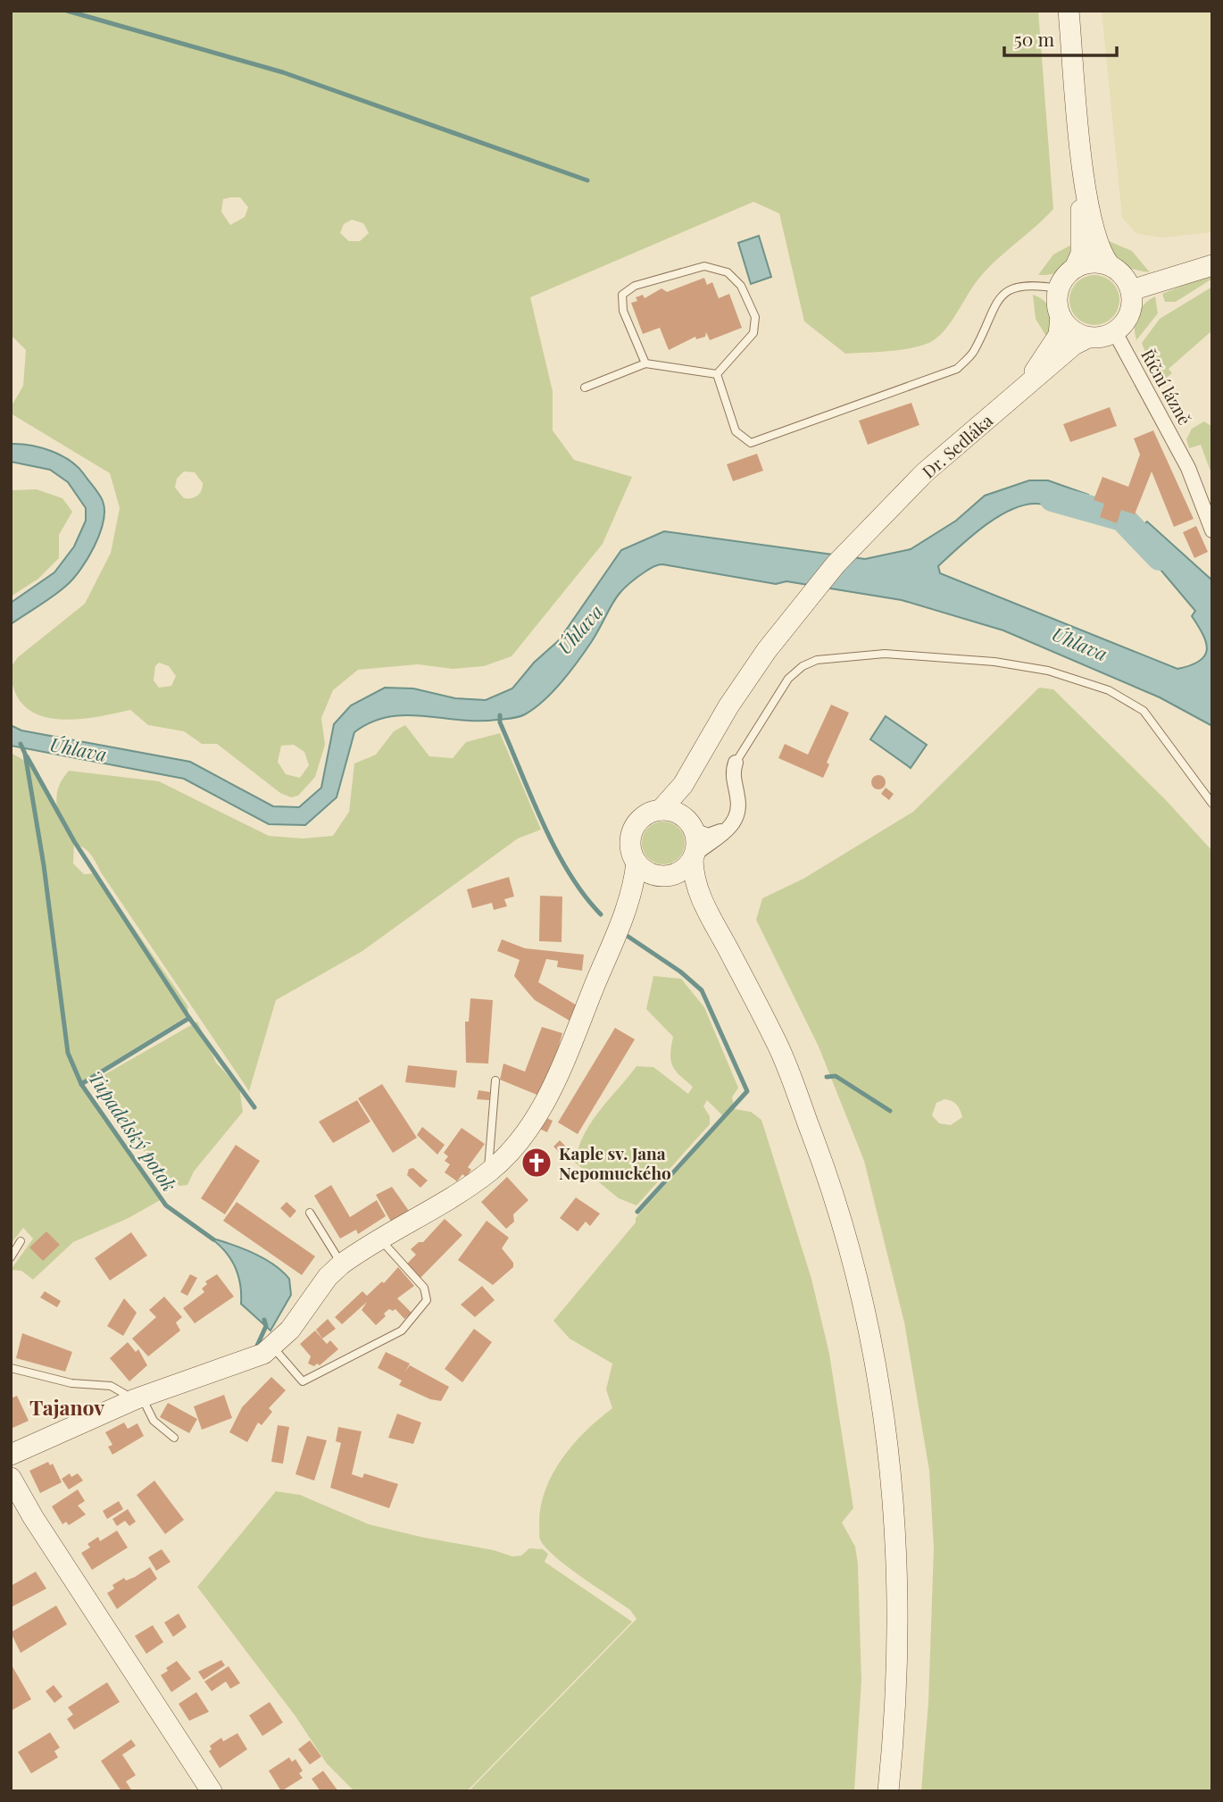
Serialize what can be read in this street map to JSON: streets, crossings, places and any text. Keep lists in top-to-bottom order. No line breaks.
{"streets":{"main road":["Dr. Sedláka"],"street":["Říční lázně"]},"crossings":[["Říční lázně","Dr. Sedláka"]],"districts":["Tajanov"],"water":["Úhlava","Tupadelský potok"],"places":{"church":["Kaple sv. Jana Nepomuckého"]},"scale_bar":"50 m"}
